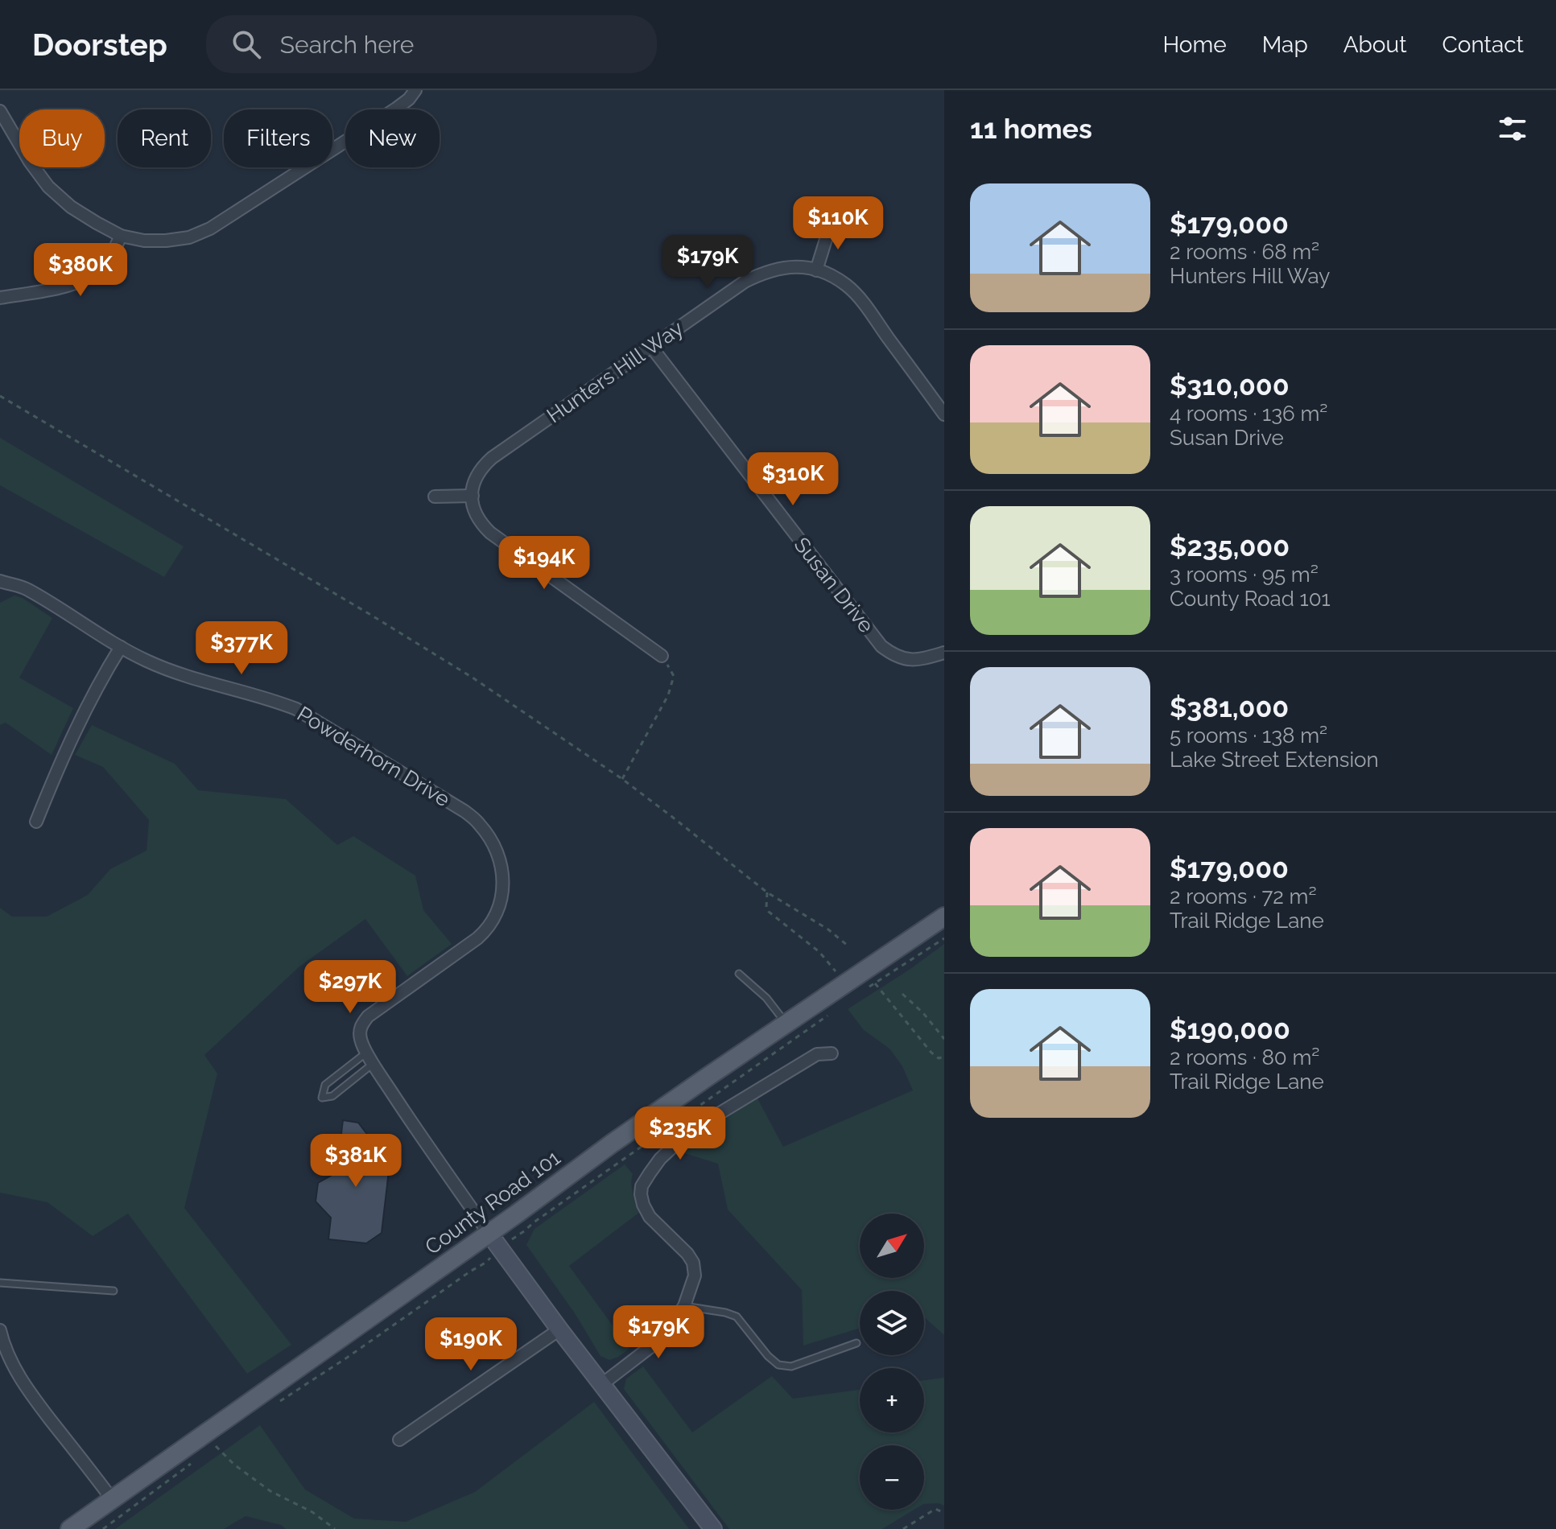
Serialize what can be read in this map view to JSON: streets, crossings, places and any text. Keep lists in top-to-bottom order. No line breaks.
{"streets":{"main road":["County Road 101"],"street":["Hunters Hill Way","Susan Drive","Powderhorn Drive"]},"crossings":[["Hunters Hill Way","Susan Drive"],["Powderhorn Drive","County Road 101"]],"north":"top right","page":{"header":"Doorstep","search":"Search here","nav":["Home","Map","About","Contact"],"heading":"11 homes","chip":["Buy","Rent","Filters","New"],"list":[{"name":"$179,000","note":"2 rooms · 68 m² · Hunters Hill Way"},{"name":"$310,000","note":"4 rooms · 136 m² · Susan Drive"},{"name":"$235,000","note":"3 rooms · 95 m² · County Road 101"},{"name":"$381,000","note":"5 rooms · 138 m² · Lake Street Extension"},{"name":"$179,000","note":"2 rooms · 72 m² · Trail Ridge Lane"},{"name":"$190,000","note":"2 rooms · 80 m² · Trail Ridge Lane"}],"price":["$110K","$179K","$380K","$310K","$194K","$377K","$297K","$235K","$381K","$179K","$190K"],"map_buttons":["+","−"]}}
